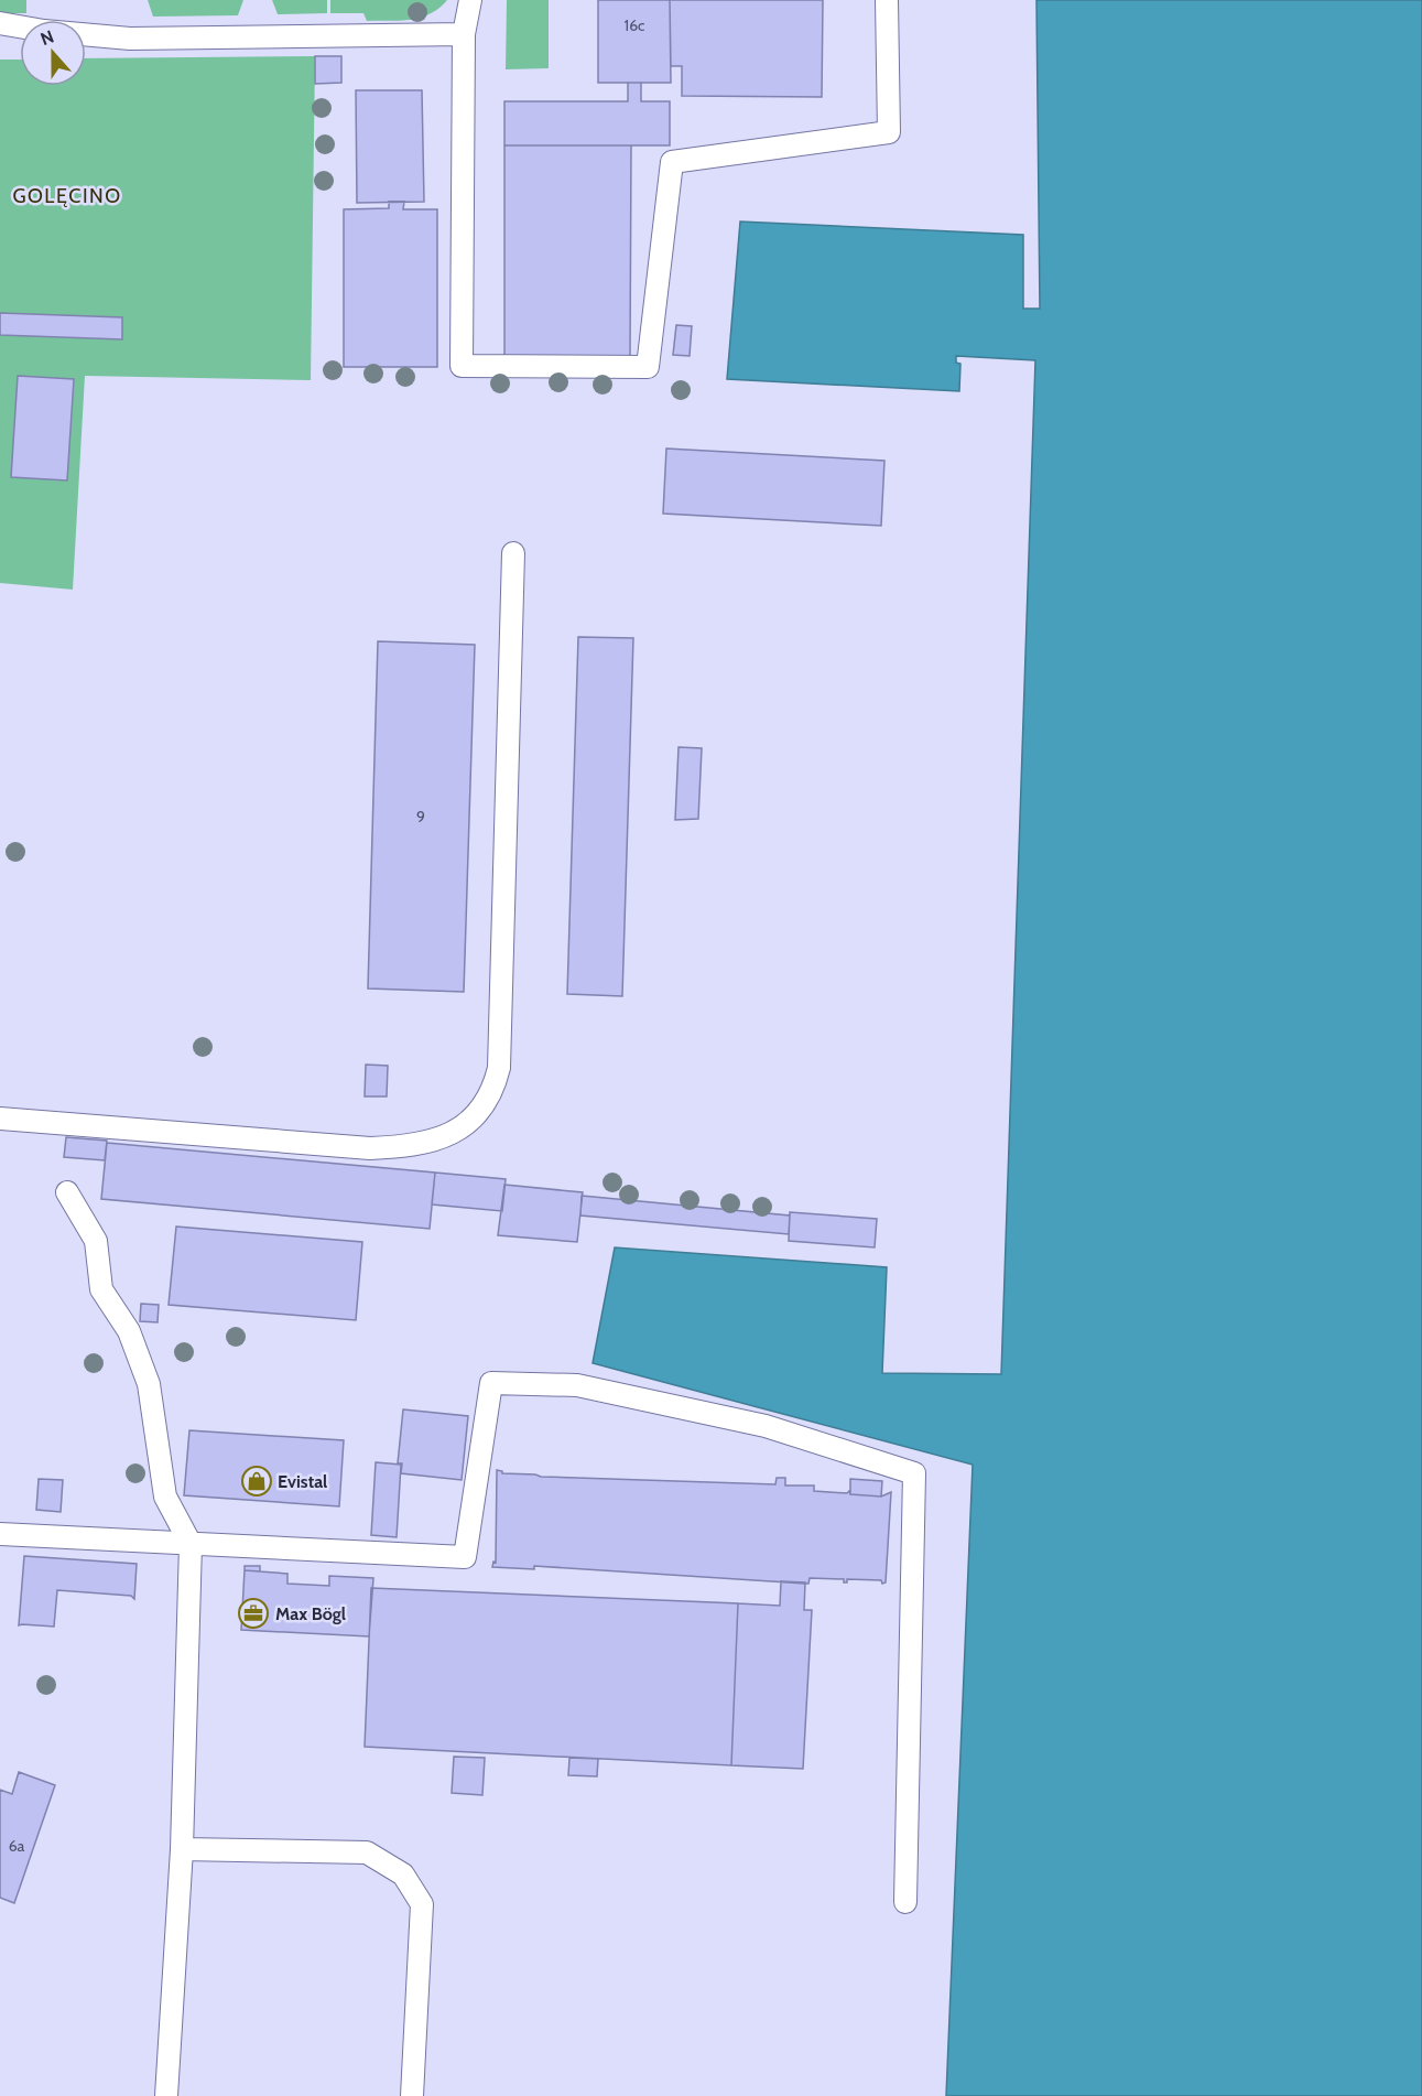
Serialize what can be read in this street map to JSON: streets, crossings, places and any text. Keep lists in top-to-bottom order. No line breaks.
{"districts":["GOLĘCINO"],"places":{"shop":["Evistal"],"office":["Max Bögl"]},"house_numbers":["16c","9","6a"],"north":"top"}
